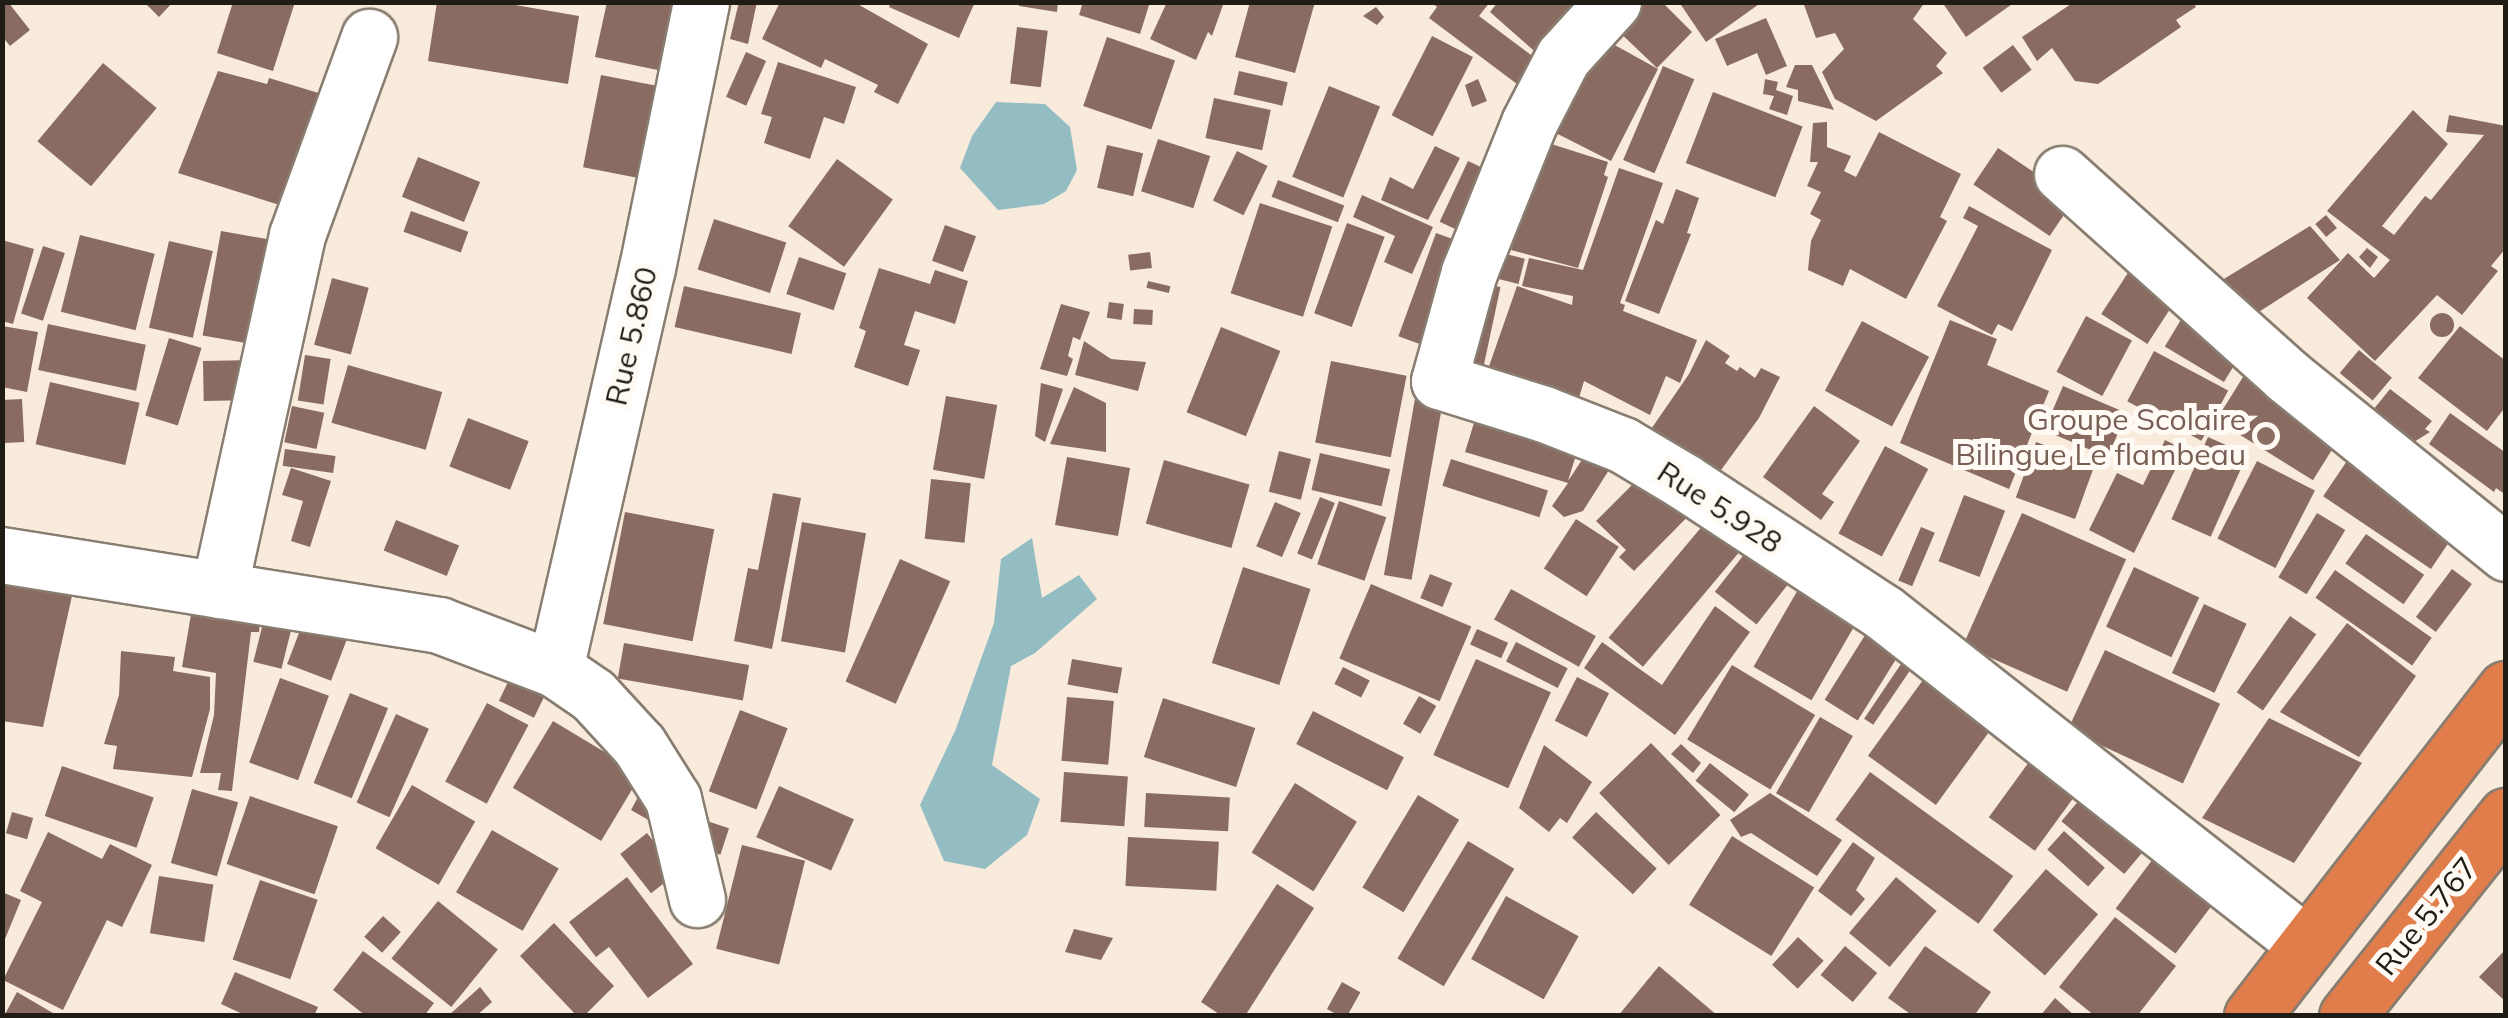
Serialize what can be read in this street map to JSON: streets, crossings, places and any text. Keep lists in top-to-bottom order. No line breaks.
{"streets":{"highway":["Rue 5.767"],"street":["Rue 5.860","Rue 5.928"]},"places":["Groupe Scolaire Bilingue Le flambeau"]}
